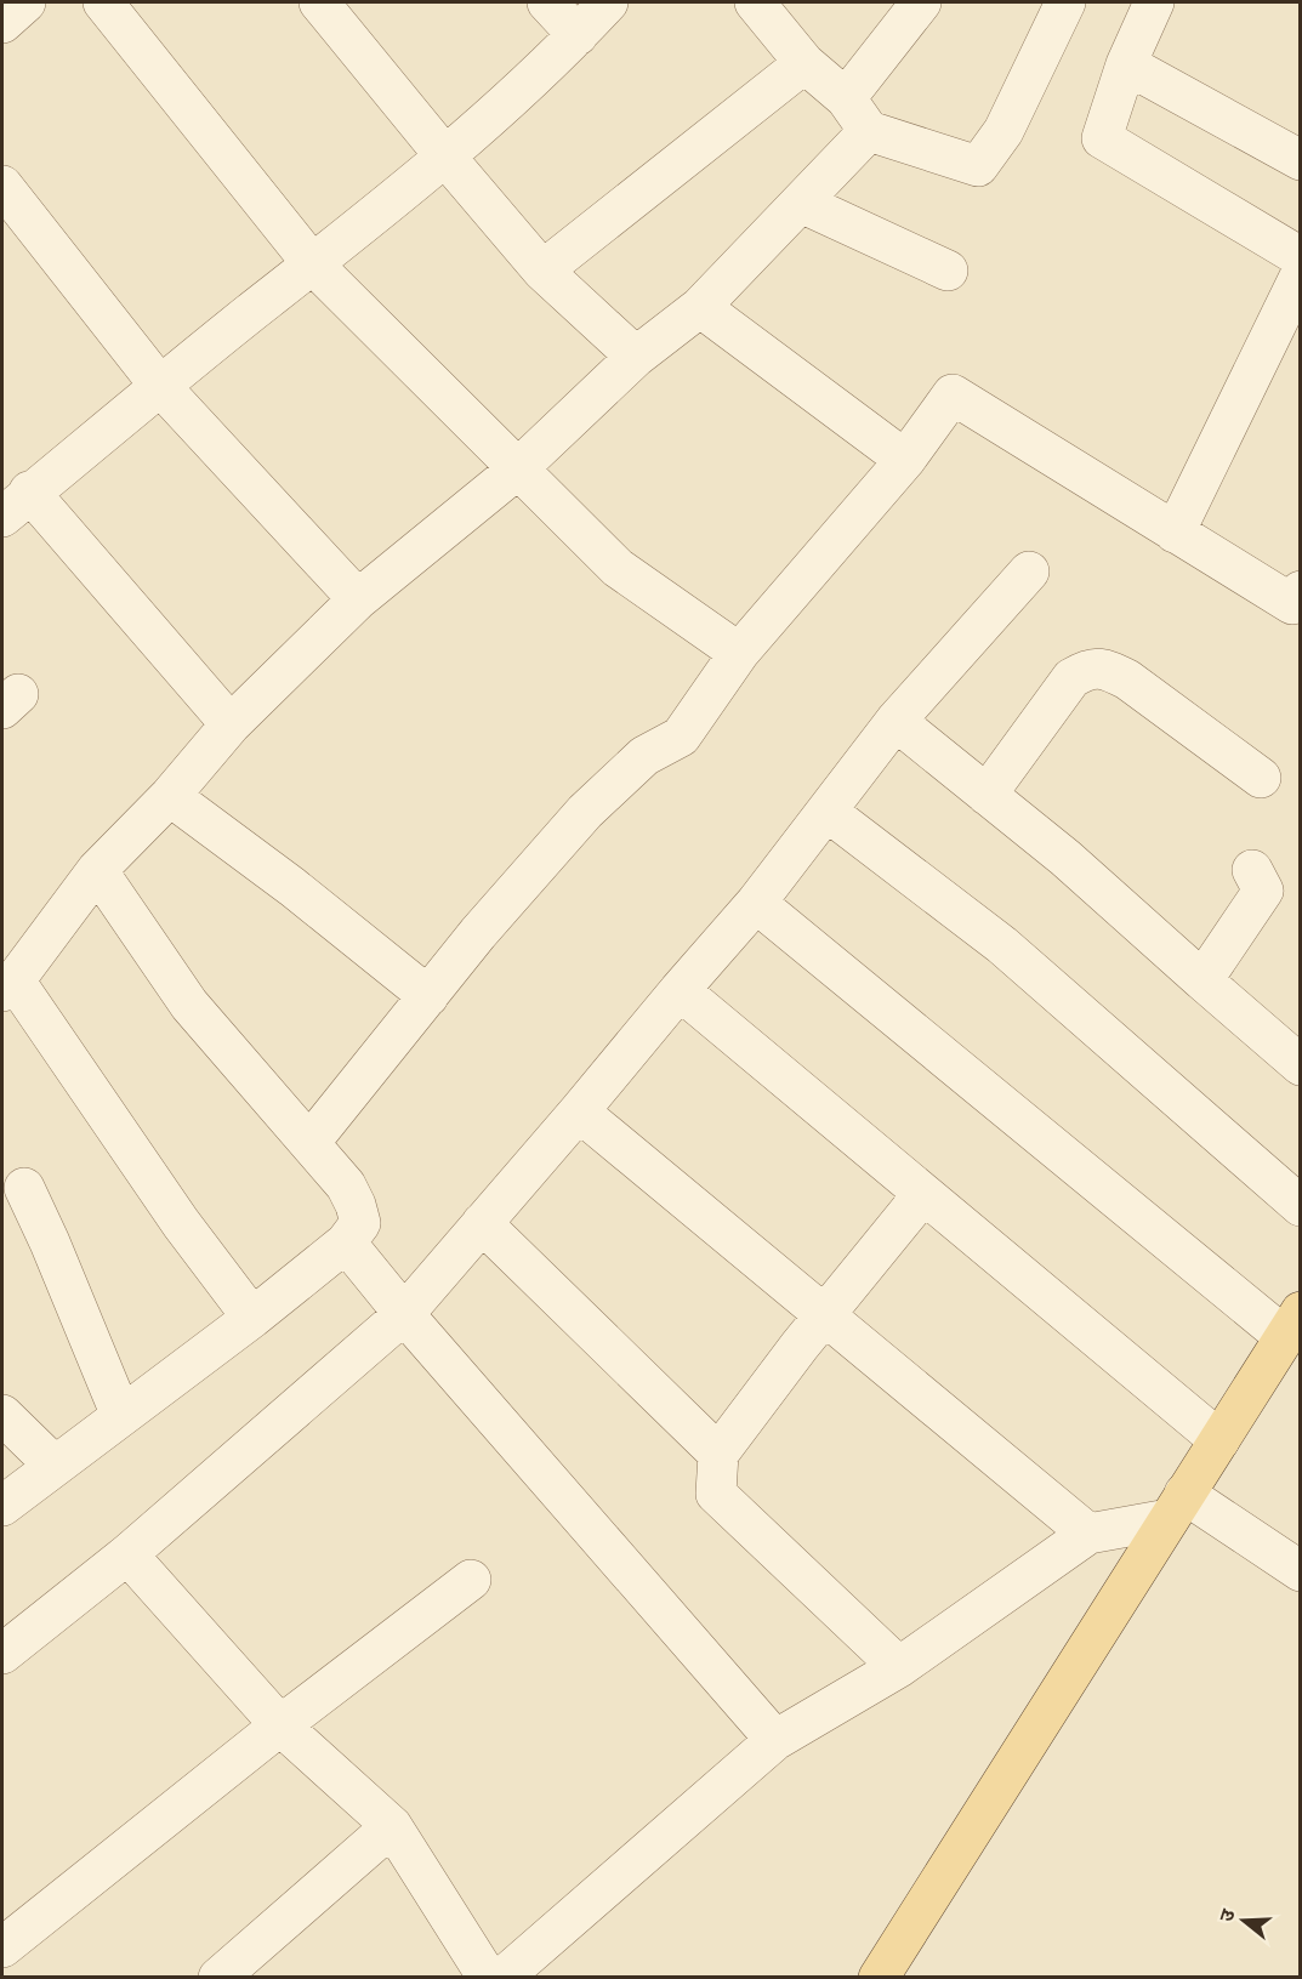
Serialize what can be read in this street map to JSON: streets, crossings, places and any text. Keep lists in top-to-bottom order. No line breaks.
{"north":"left"}
